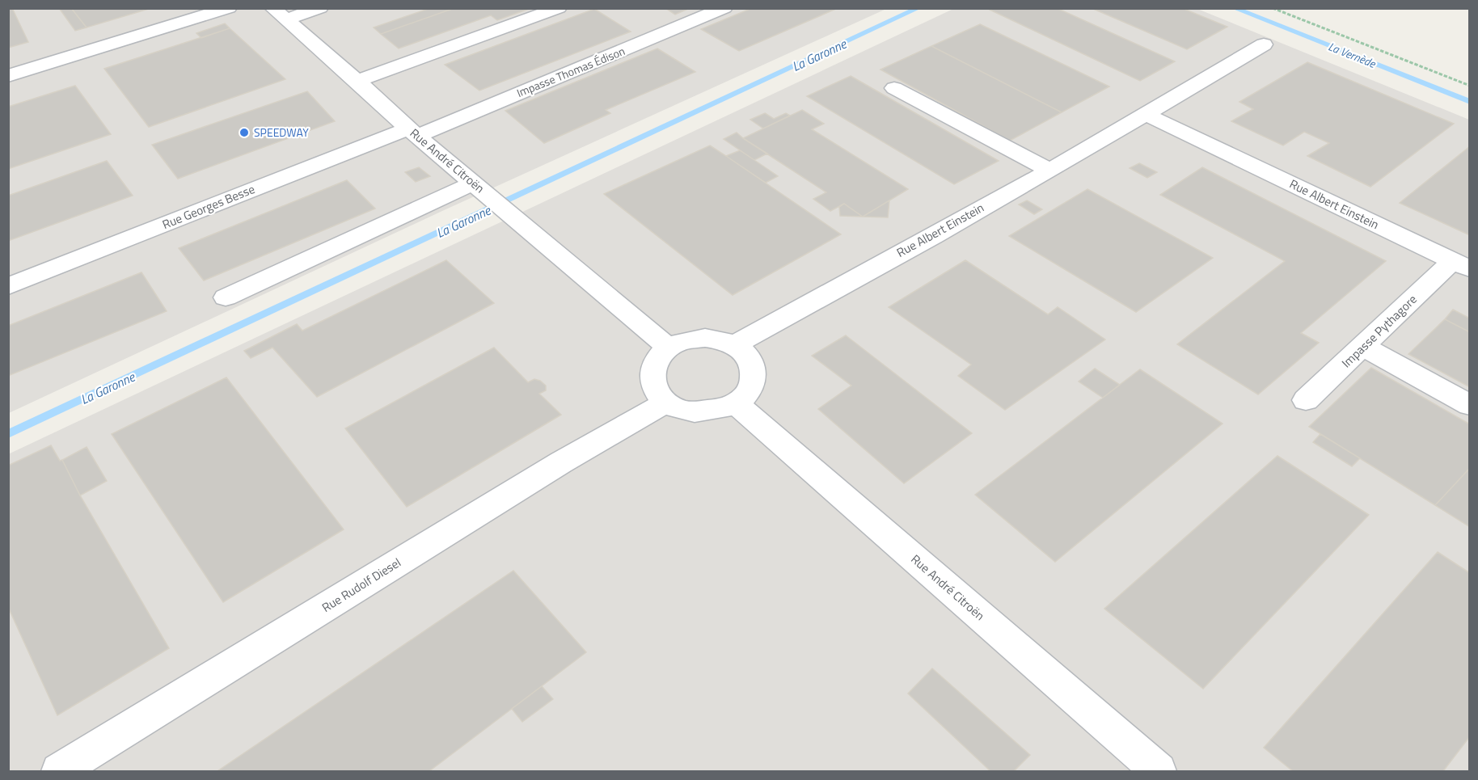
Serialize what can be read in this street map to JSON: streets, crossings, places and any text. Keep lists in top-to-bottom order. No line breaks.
{"streets":{"street":["Impasse Thomas Édison","Rue André Citroën","Rue Albert Einstein","Rue Georges Besse","Impasse Pythagore","Rue Rudolf Diesel"]},"crossings":[["Impasse Thomas Édison","Rue André Citroën"],["Impasse Thomas Édison","Rue Georges Besse"],["Rue André Citroën","Rue Albert Einstein"],["Rue André Citroën","Rue Georges Besse"],["Rue André Citroën","Rue Rudolf Diesel"],["Rue Albert Einstein","Impasse Pythagore"],["Rue Albert Einstein","Rue Rudolf Diesel"]],"water":["La Garonne","La Vernède"],"places":["SPEEDWAY"]}
